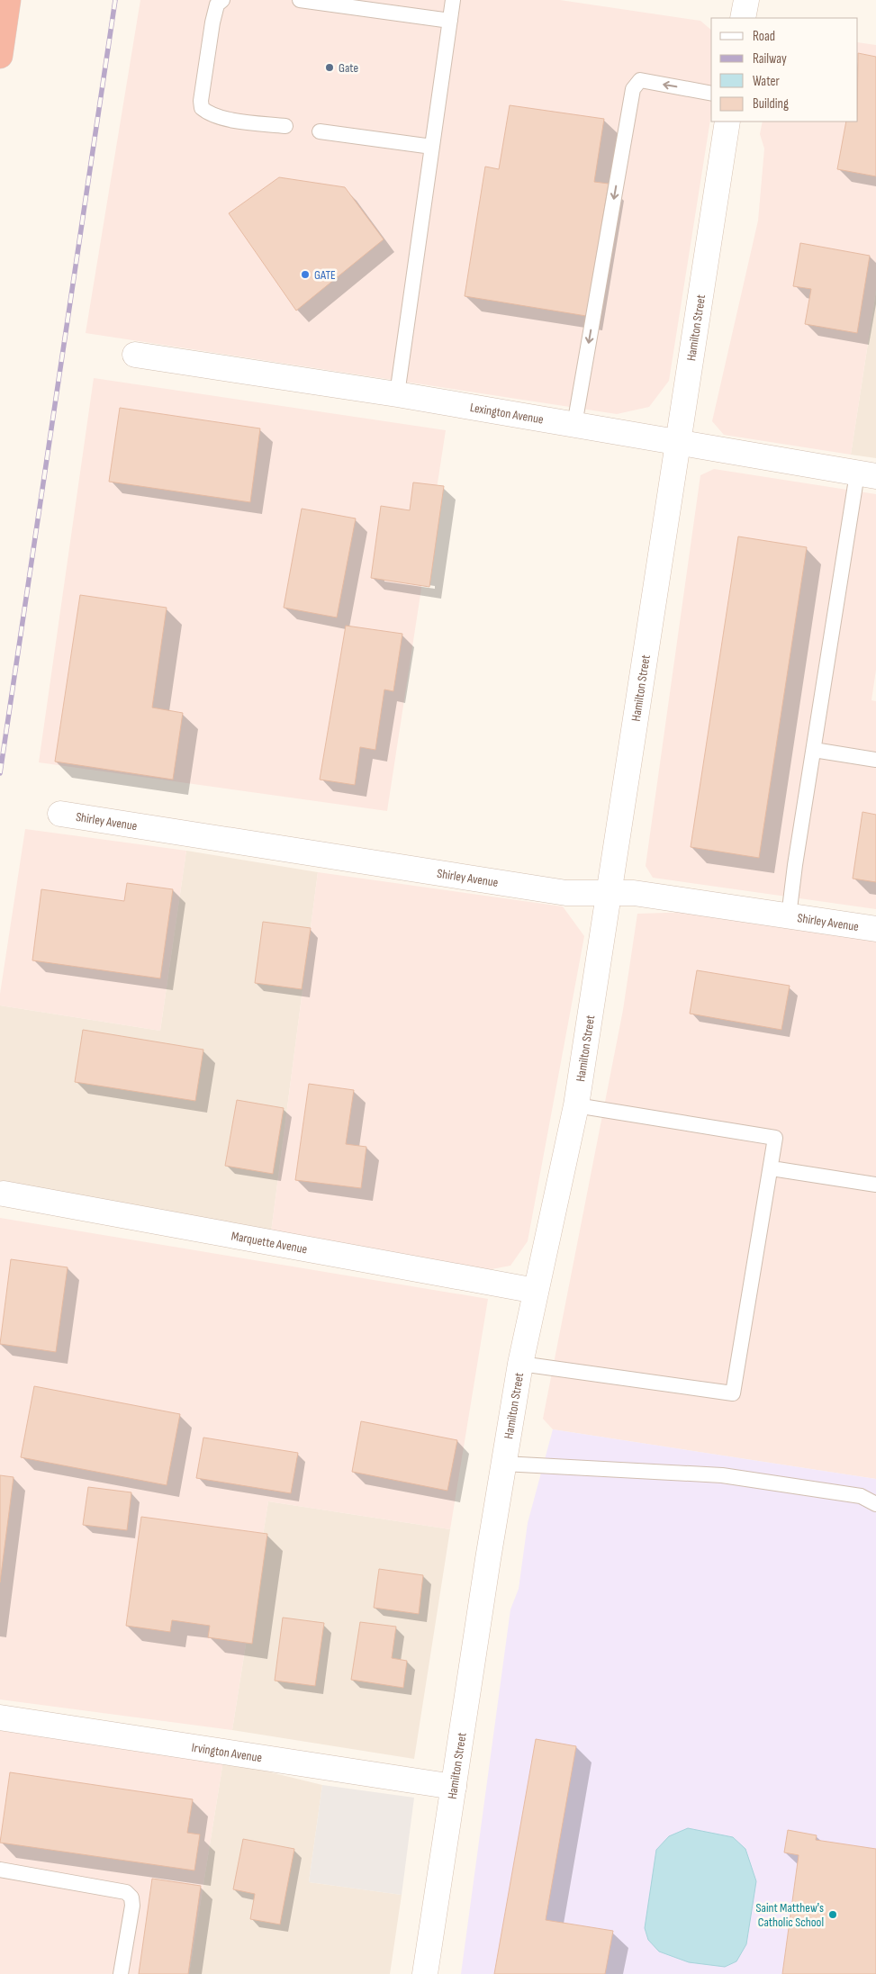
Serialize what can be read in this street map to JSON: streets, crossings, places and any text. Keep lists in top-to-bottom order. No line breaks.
{"streets":{"street":["Hamilton Street","Lexington Avenue","Shirley Avenue","Marquette Avenue","Irvington Avenue"]},"crossings":[["Hamilton Street","Lexington Avenue"],["Hamilton Street","Shirley Avenue"],["Hamilton Street","Marquette Avenue"],["Hamilton Street","Irvington Avenue"]],"places":["Gate","GATE","Saint Matthew's Catholic School"],"legend":["Road","Railway","Water","Building"]}
